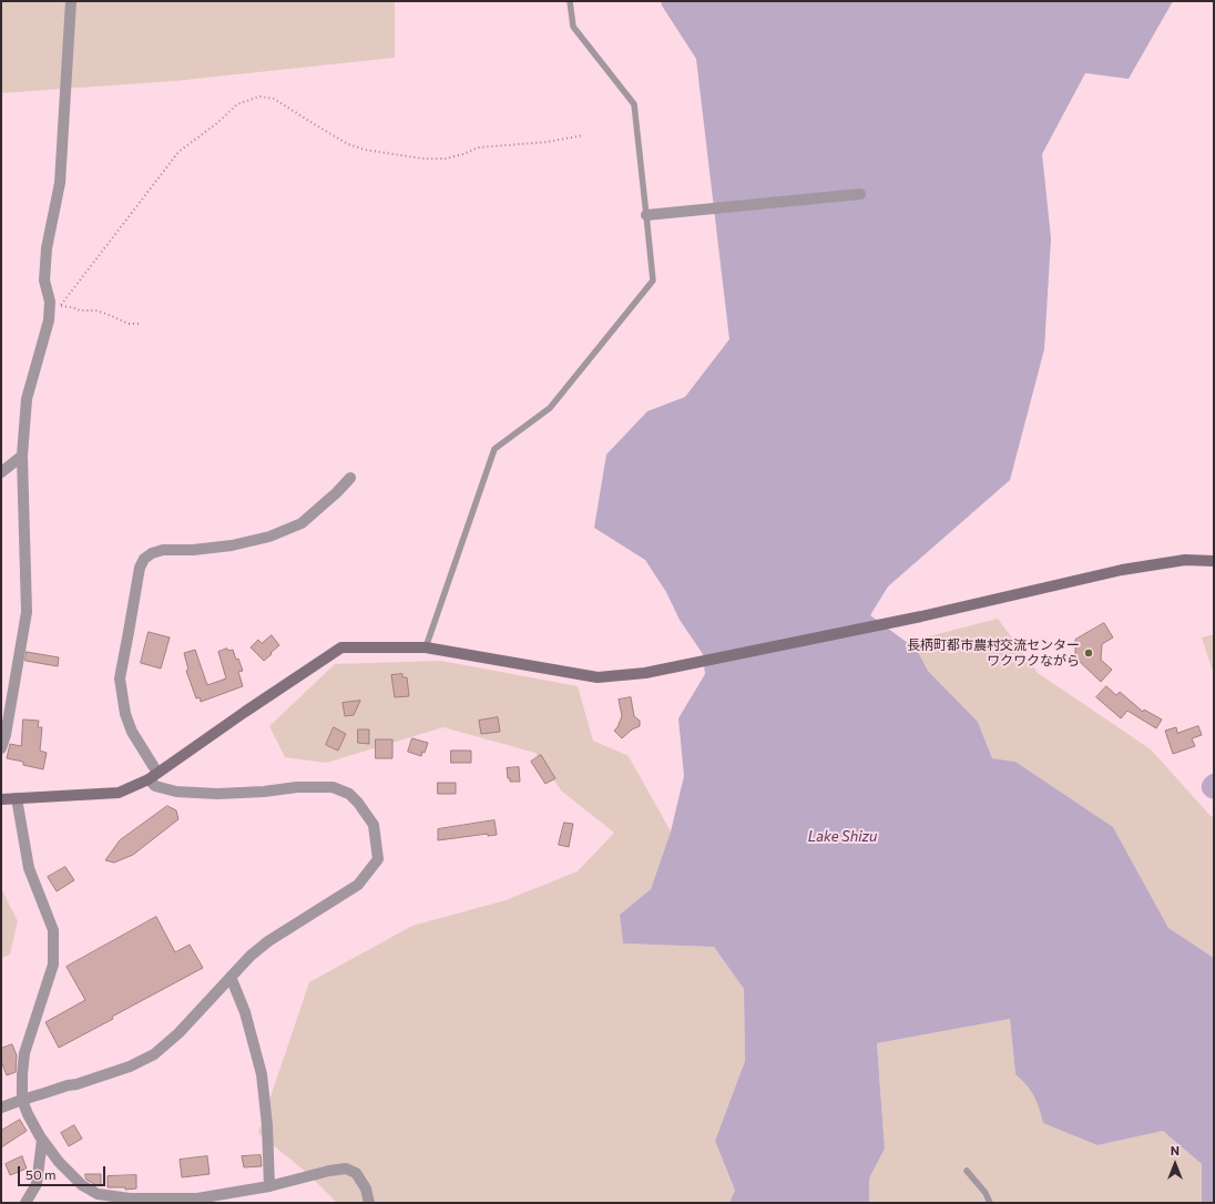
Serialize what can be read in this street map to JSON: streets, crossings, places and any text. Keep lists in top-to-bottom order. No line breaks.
{"water":["Lake Shizu"],"places":["長柄町都市農村交流センター ワクワクながら"],"scale_bar":"50 m","north":"top"}
